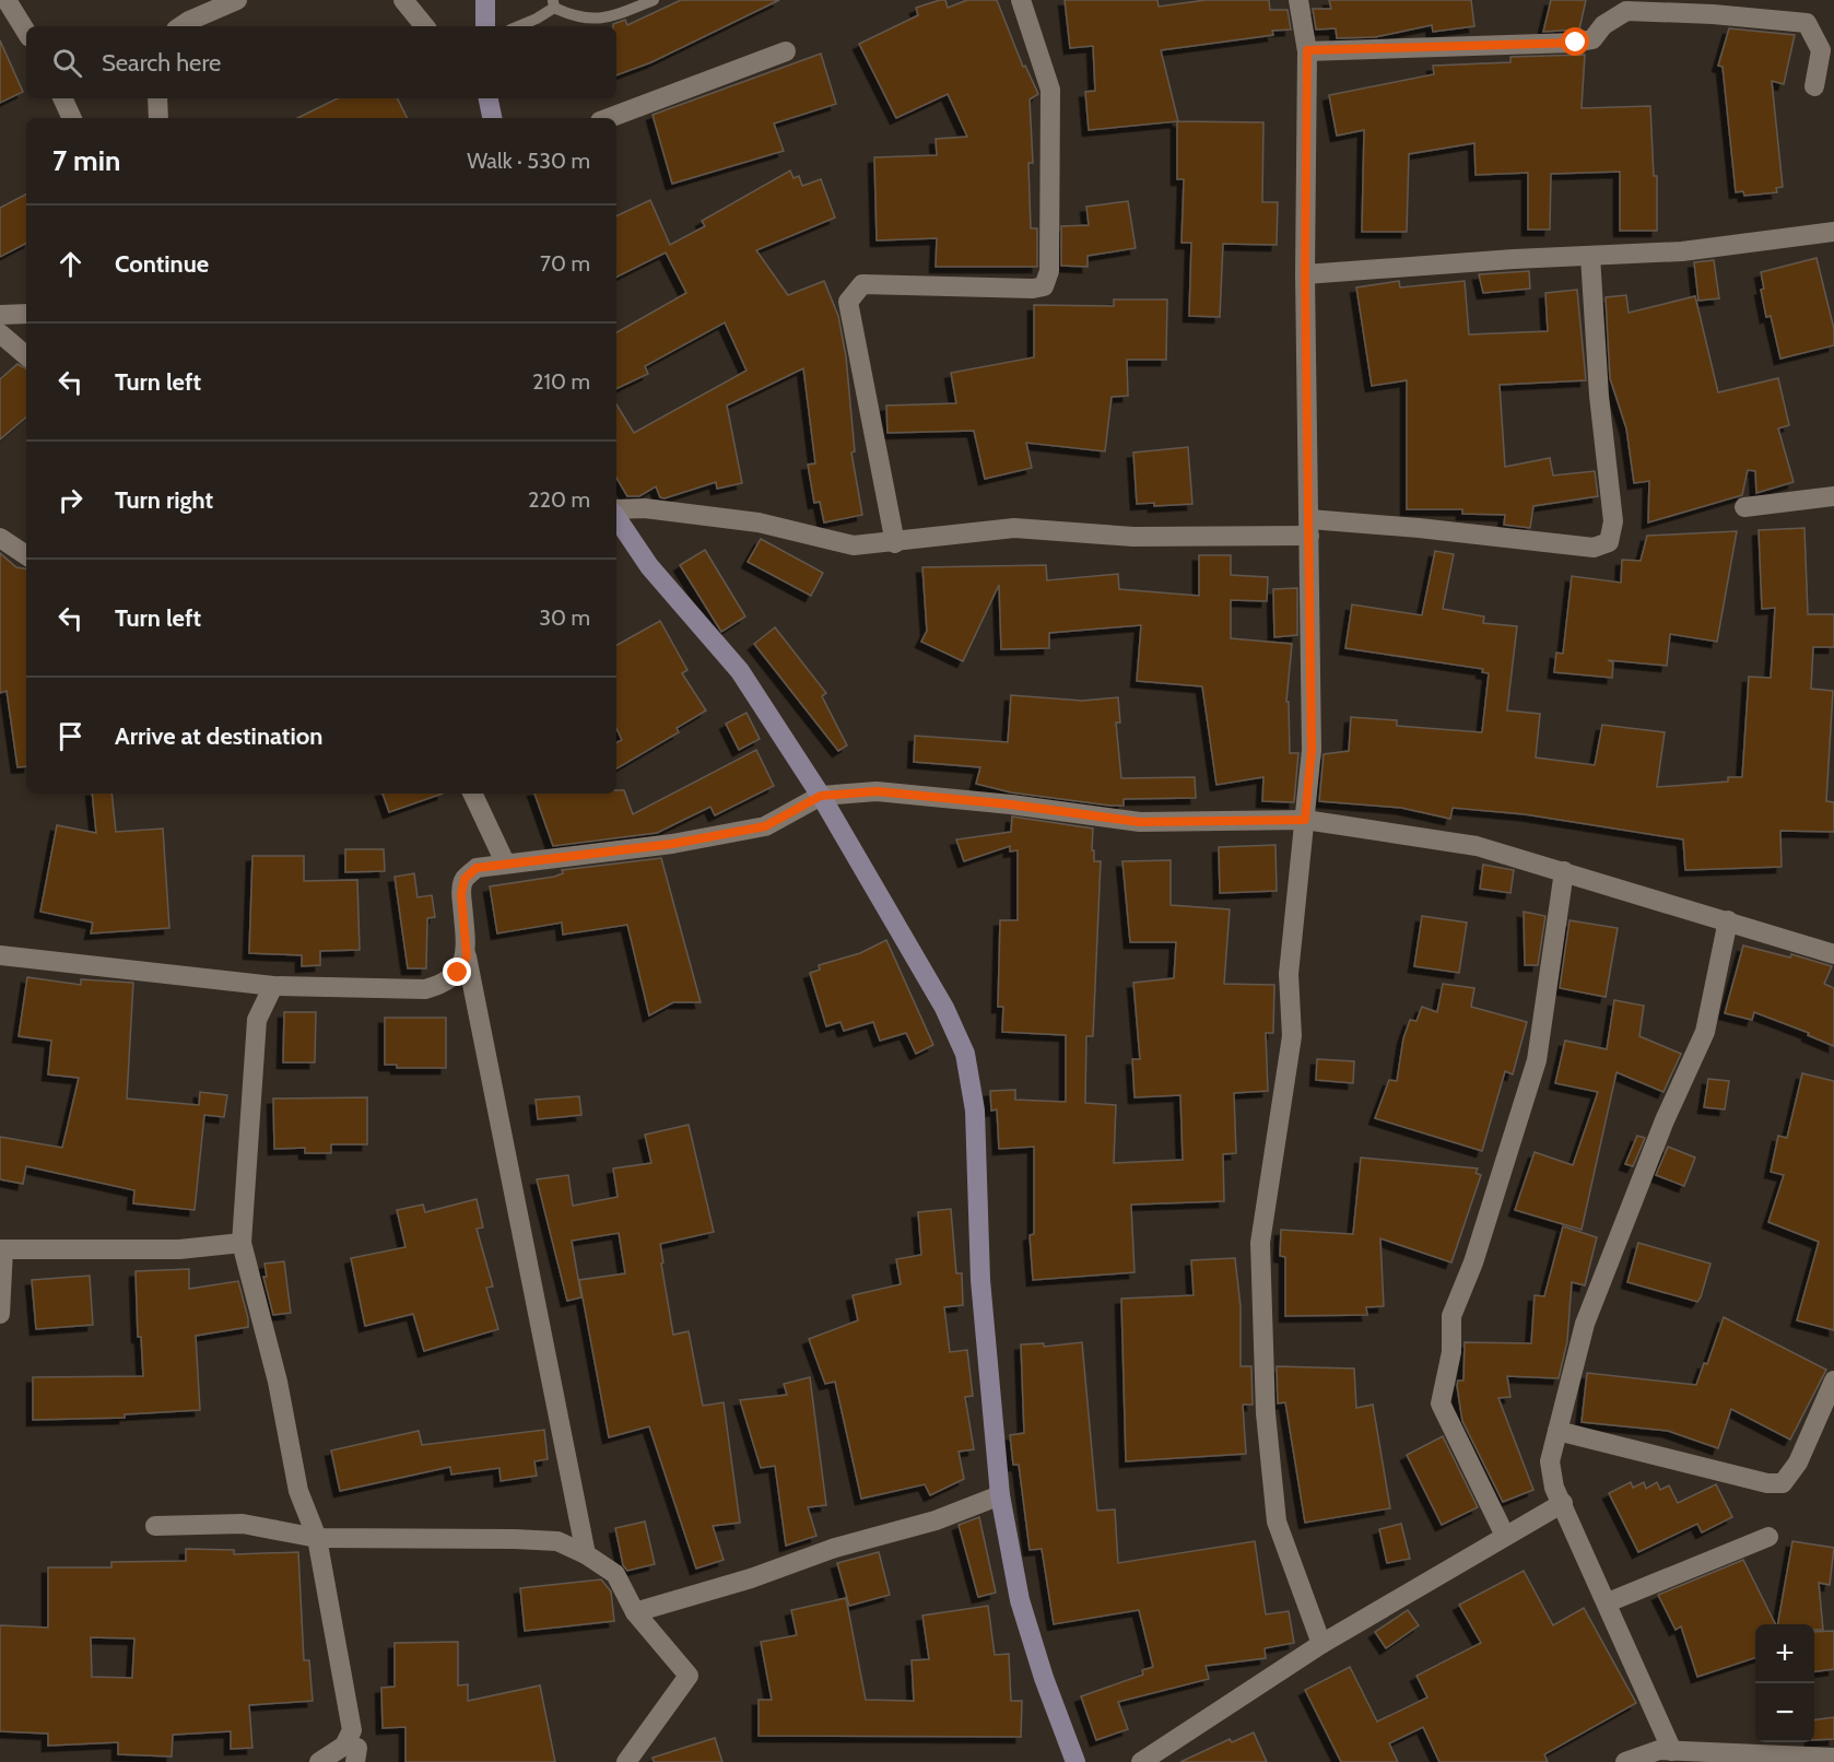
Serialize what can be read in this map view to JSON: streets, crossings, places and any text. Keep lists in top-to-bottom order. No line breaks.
{"page":{"search":"Search here","heading":["7 min","Walk · 530 m"],"list":[["Continue","70 m"],["Turn left","210 m"],["Turn right","220 m"],["Turn left","30 m"],"Arrive at destination"],"map_buttons":["+","−"]}}
